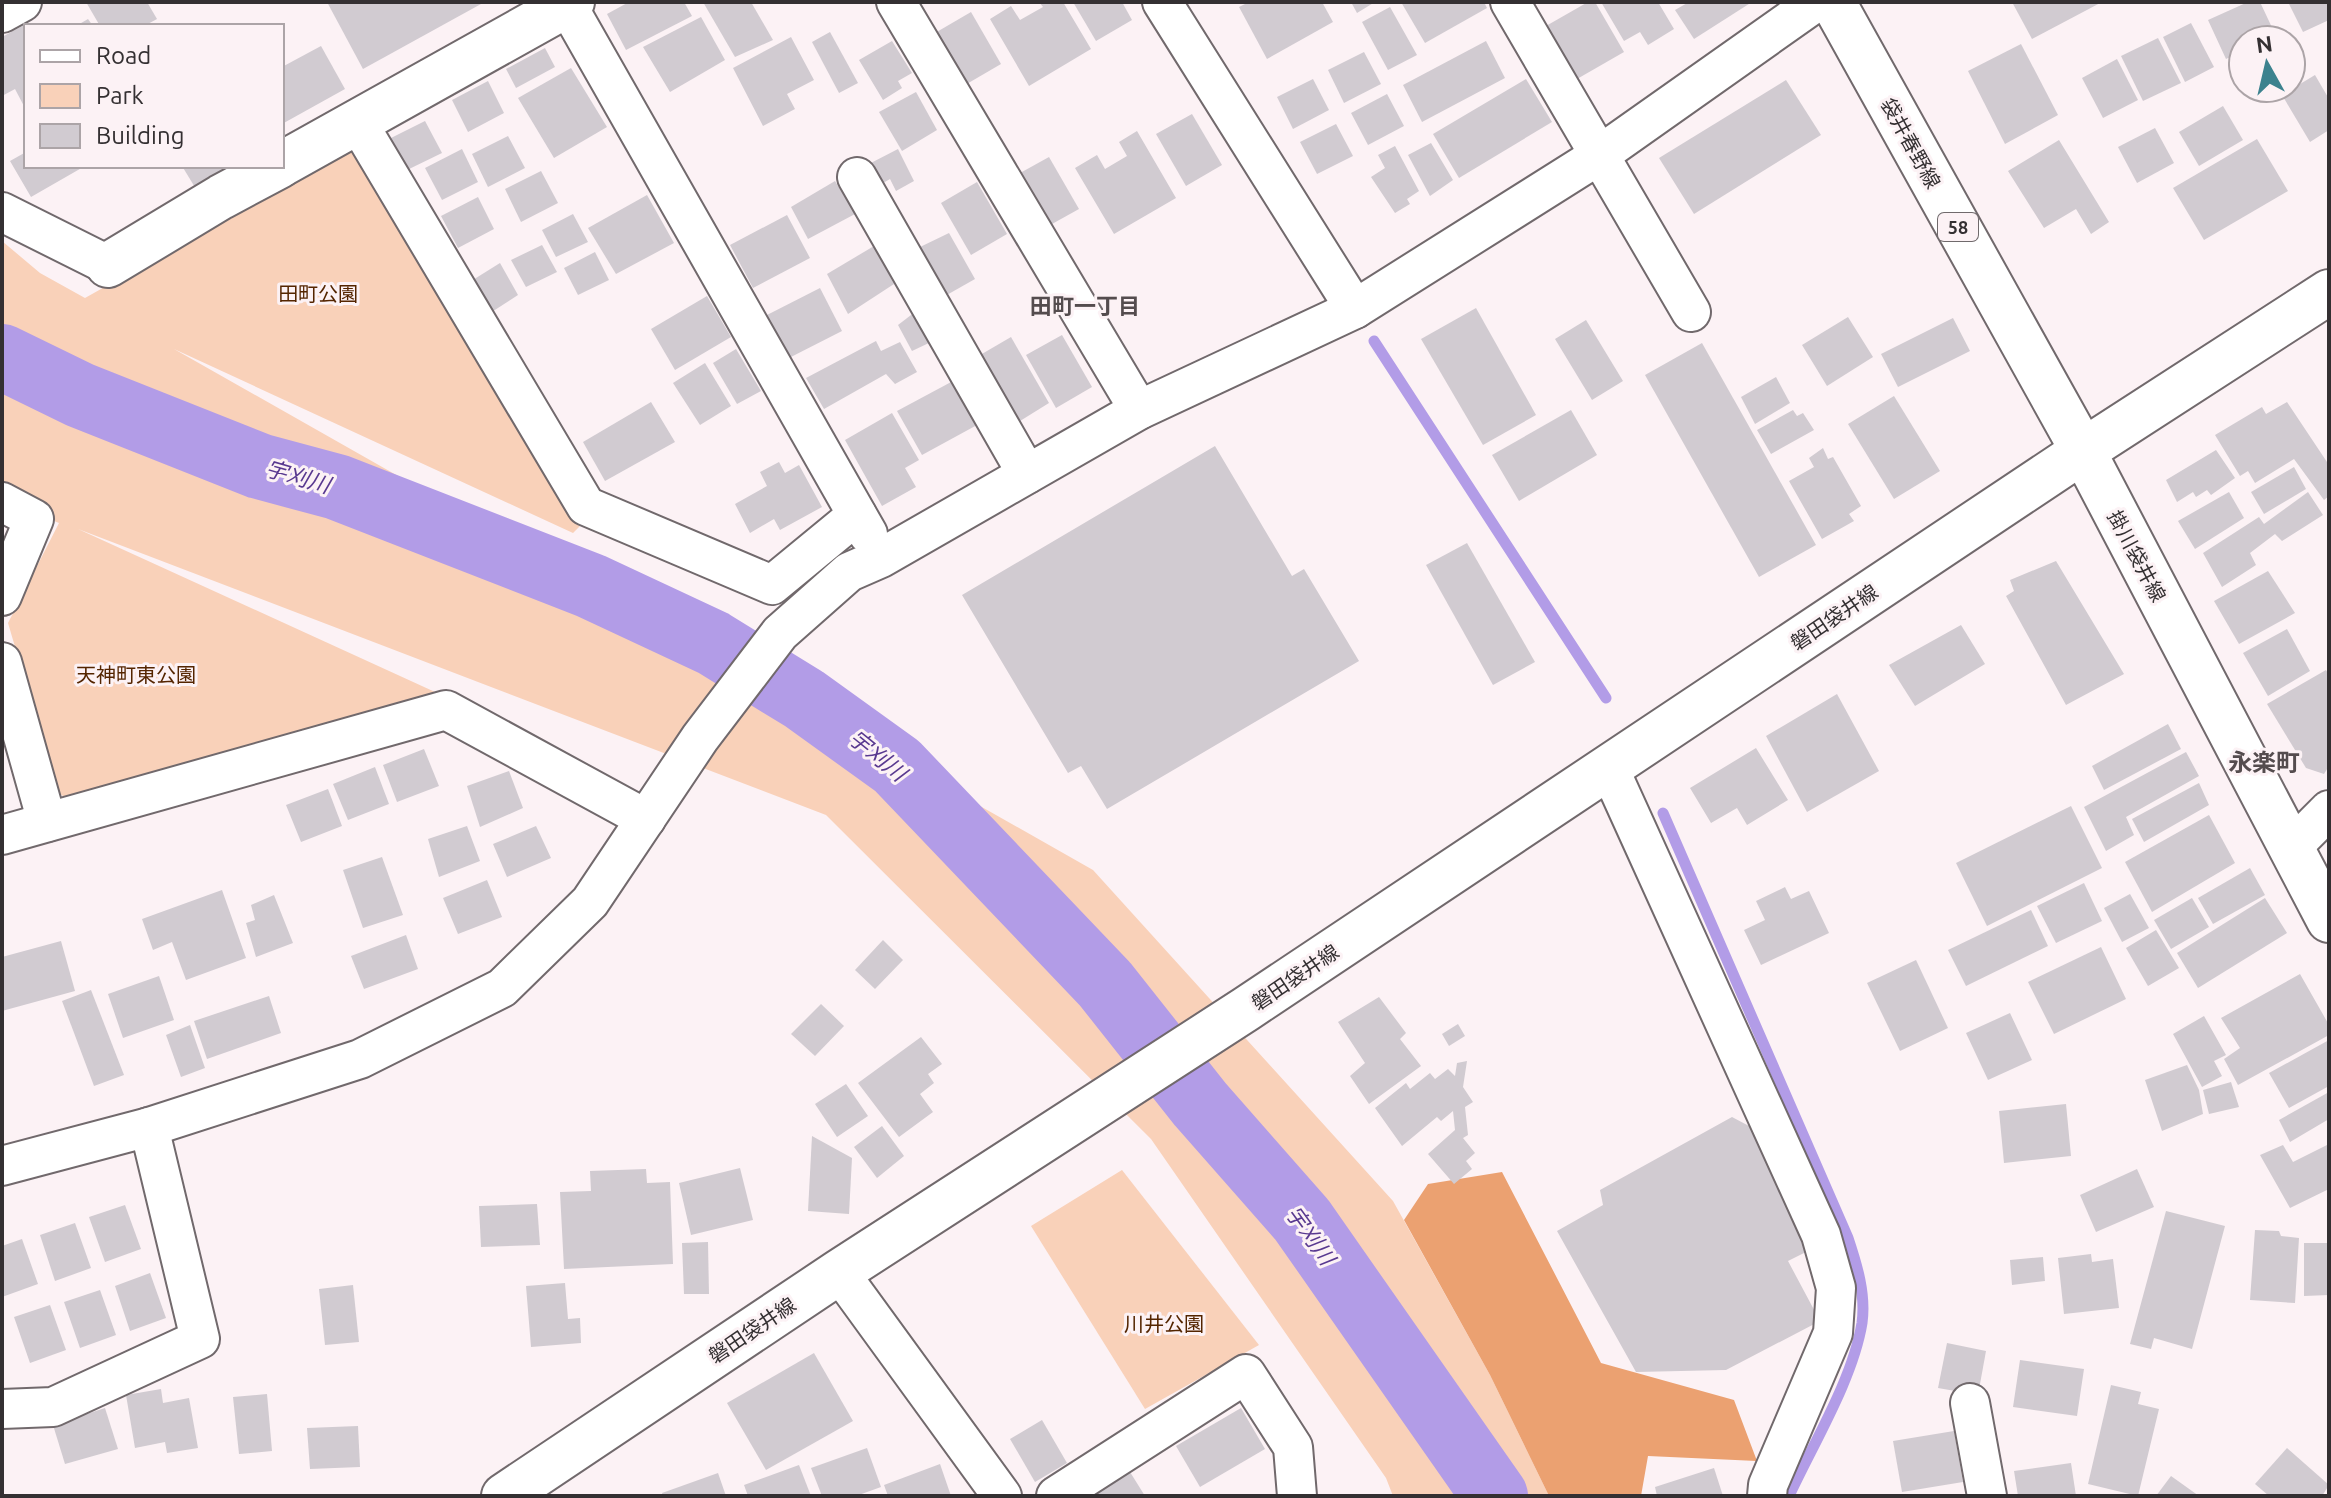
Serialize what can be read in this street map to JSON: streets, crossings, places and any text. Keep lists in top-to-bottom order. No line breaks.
{"streets":{"main road":["袋井春野線","58","掛川袋井線","磐田袋井線"]},"crossings":[["袋井春野線","掛川袋井線"],["袋井春野線","磐田袋井線"],["掛川袋井線","磐田袋井線"]],"districts":["田町一丁目","永楽町"],"water":["宇刈川"],"parks":["田町公園","天神町東公園","川井公園"],"legend":["Road","Park","Building"],"north":"top"}
